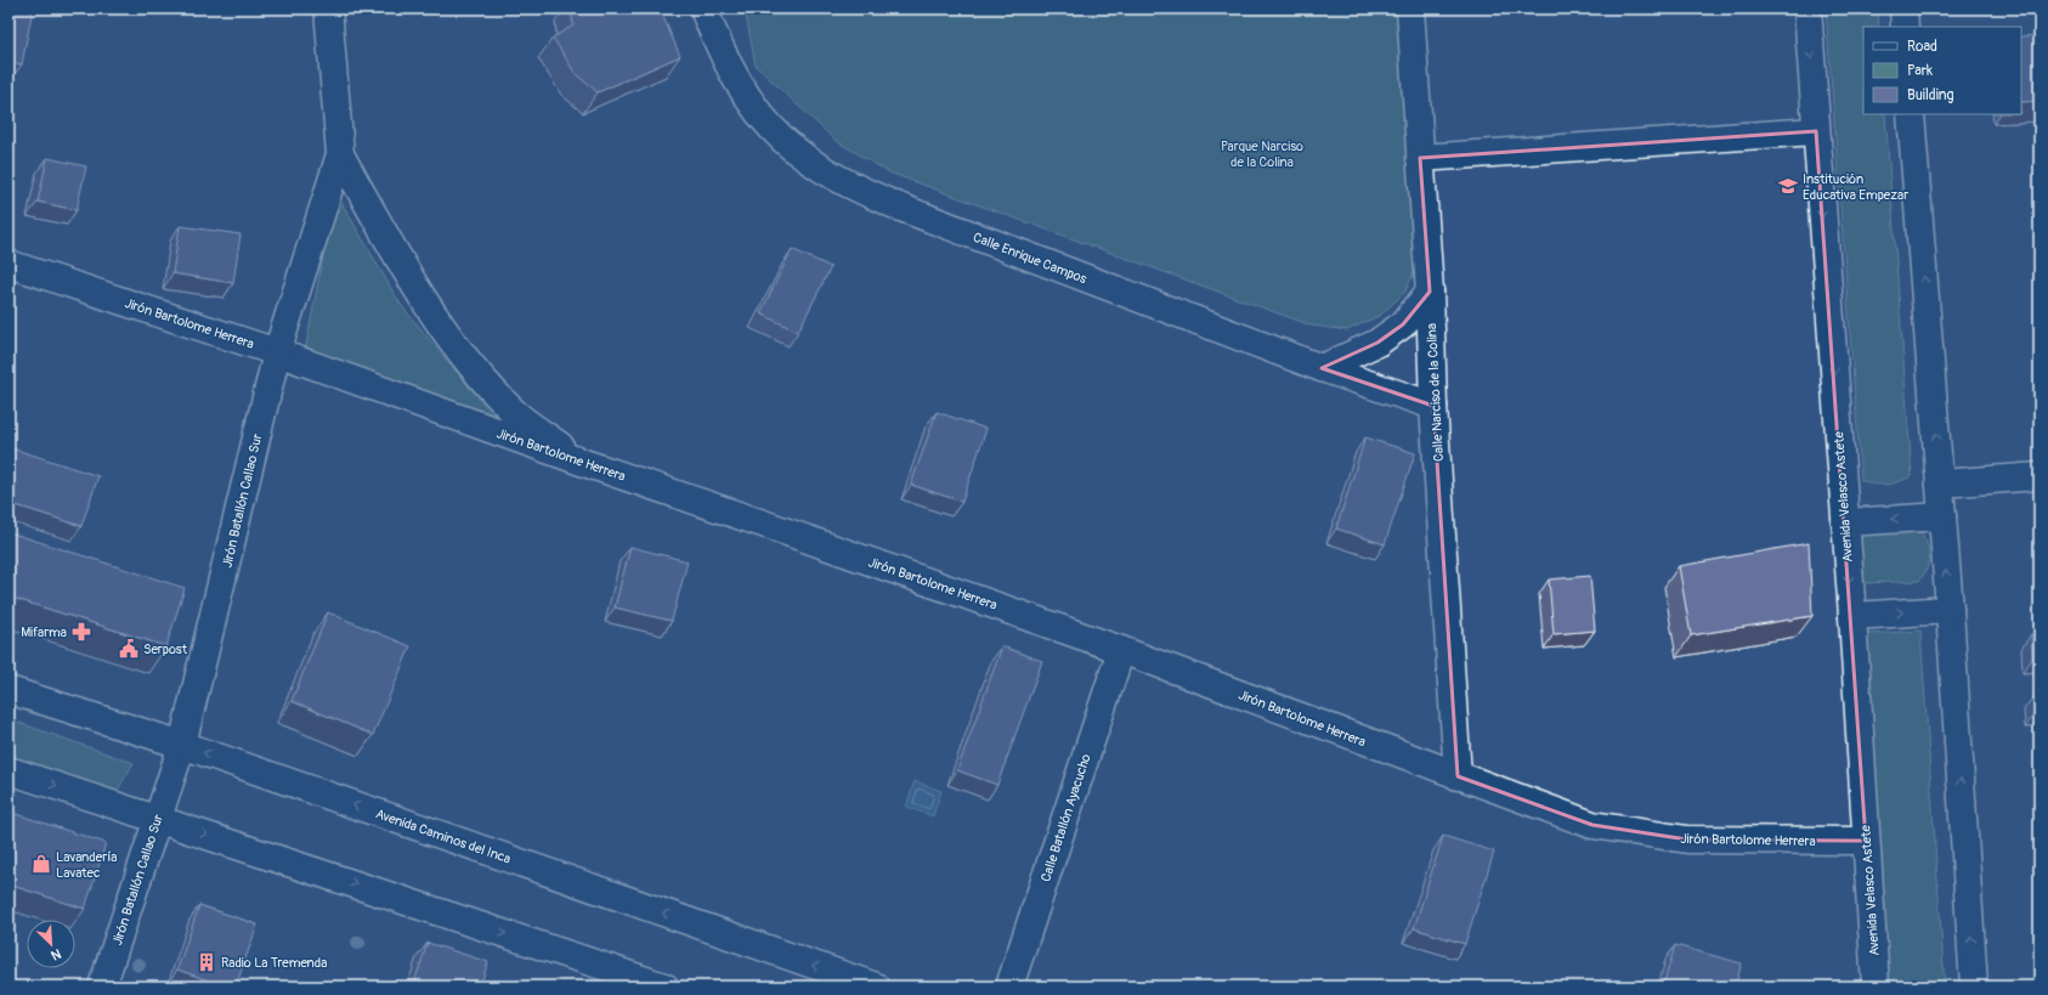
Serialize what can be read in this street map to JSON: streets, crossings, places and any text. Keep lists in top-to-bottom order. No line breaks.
{"streets":{"street":["Calle Enrique Campos","Jirón Bartolome Herrera","Calle Narciso de la Colina","Avenida Velasco Astete","Jirón Batallón Callao Sur","Calle Batallón Ayacucho","Avenida Caminos del Inca"]},"crossings":[["Calle Enrique Campos","Calle Narciso de la Colina"],["Jirón Bartolome Herrera","Calle Narciso de la Colina"],["Jirón Bartolome Herrera","Avenida Velasco Astete"],["Jirón Bartolome Herrera","Jirón Batallón Callao Sur"],["Jirón Bartolome Herrera","Calle Batallón Ayacucho"],["Jirón Batallón Callao Sur","Avenida Caminos del Inca"]],"parks":["Parque Narciso de la Colina"],"places":{"school or university":["Institución Educativa Empezar"],"pharmacy":["Mifarma"],"public building":["Serpost"],"shop":["Lavandería Lavatec"],"building":["Radio La Tremenda"]},"legend":["Road","Park","Building"],"north":"bottom right"}
